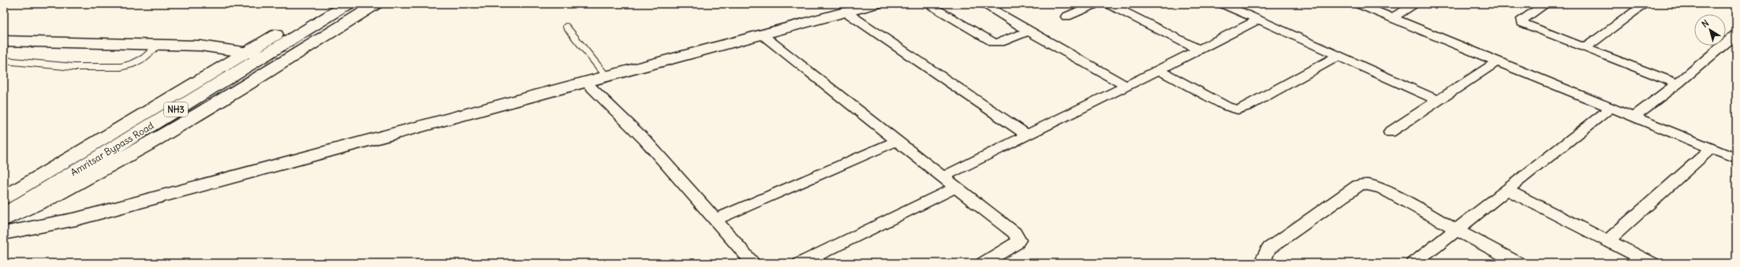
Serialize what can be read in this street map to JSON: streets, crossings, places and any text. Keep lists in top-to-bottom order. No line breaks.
{"streets":{"main road":["NH3","Amritsar Bypass Road"]},"north":"top left"}
